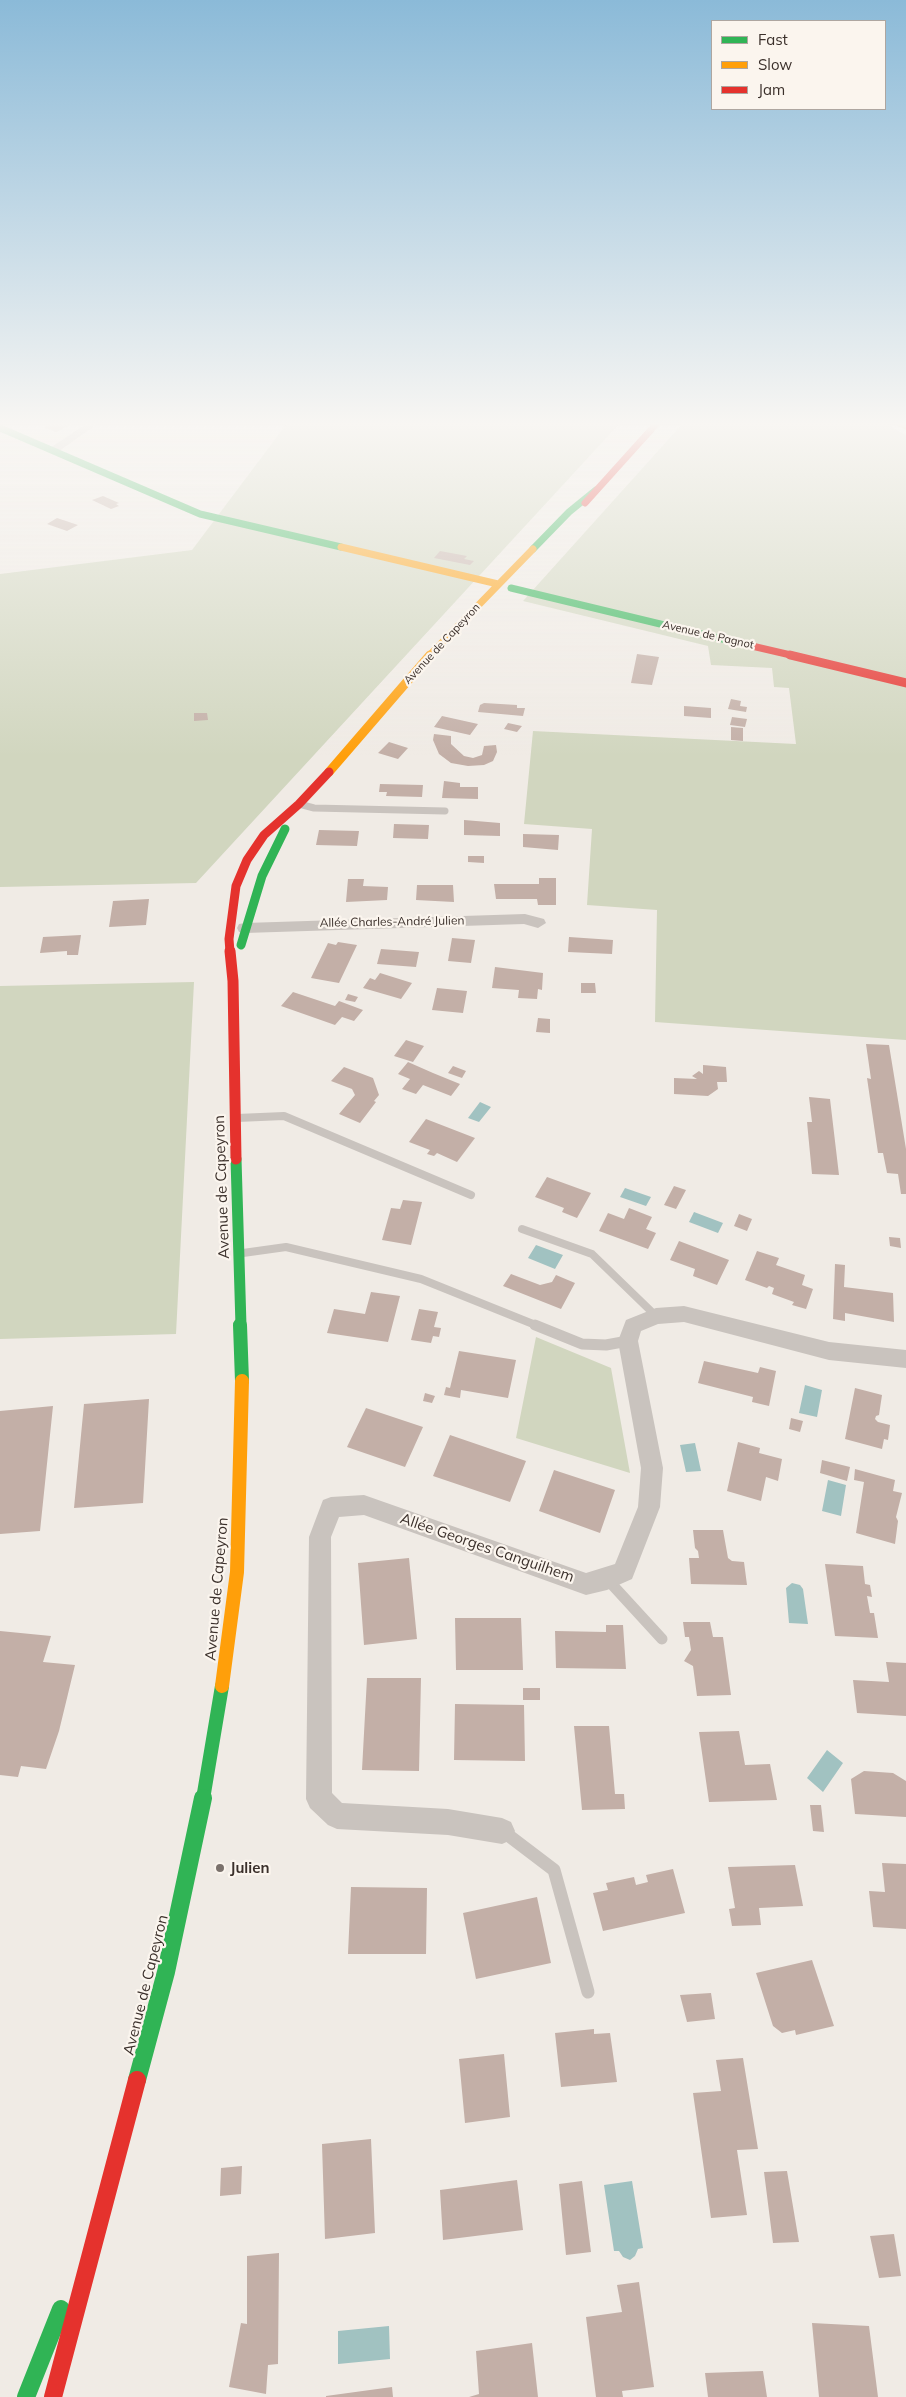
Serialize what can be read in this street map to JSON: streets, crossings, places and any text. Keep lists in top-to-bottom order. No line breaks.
{"streets":{"main road":["Avenue de Pagnot","Avenue de Capeyron"],"street":["Allée Charles-André Julien","Allée Georges Canguilhem"]},"crossings":[["Avenue de Pagnot","Avenue de Capeyron"],["Avenue de Capeyron","Allée Charles-André Julien"]],"places":["Julien"],"legend":["Fast","Slow","Jam"]}
